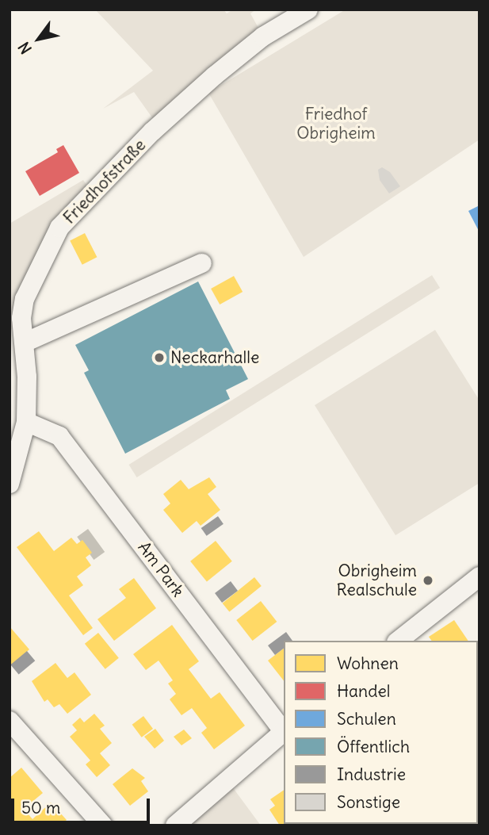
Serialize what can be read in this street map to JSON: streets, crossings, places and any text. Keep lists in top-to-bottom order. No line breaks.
{"streets":{"street":["Friedhofstraße","Am Park"]},"crossings":[["Friedhofstraße","Am Park"]],"parks":["Friedhof Obrigheim"],"places":["Neckarhalle","Obrigheim Realschule"],"legend":["Wohnen","Handel","Schulen","Öffentlich","Industrie","Sonstige"],"scale_bar":"50 m","north":"bottom left"}
